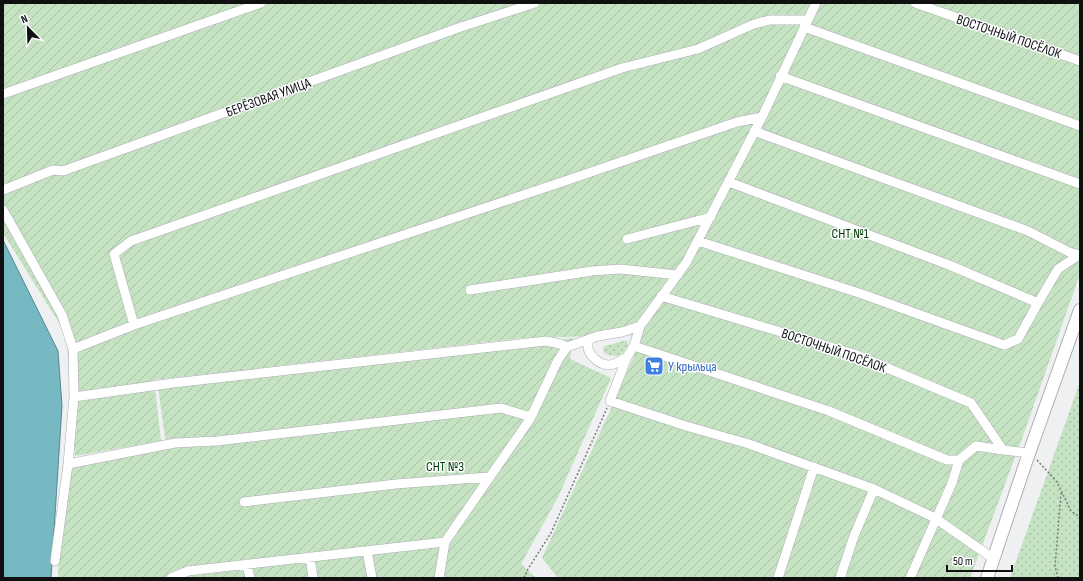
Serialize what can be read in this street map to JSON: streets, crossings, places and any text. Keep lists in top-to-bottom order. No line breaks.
{"streets":{"street":["ВОСТОЧНЫЙ ПОСЁЛОК","БЕРЁЗОВАЯ УЛИЦА"]},"parks":["СНТ №1","СНТ №3"],"places":{"supermarket":["У крыльца"]},"scale_bar":"50 m","north":"top left"}
